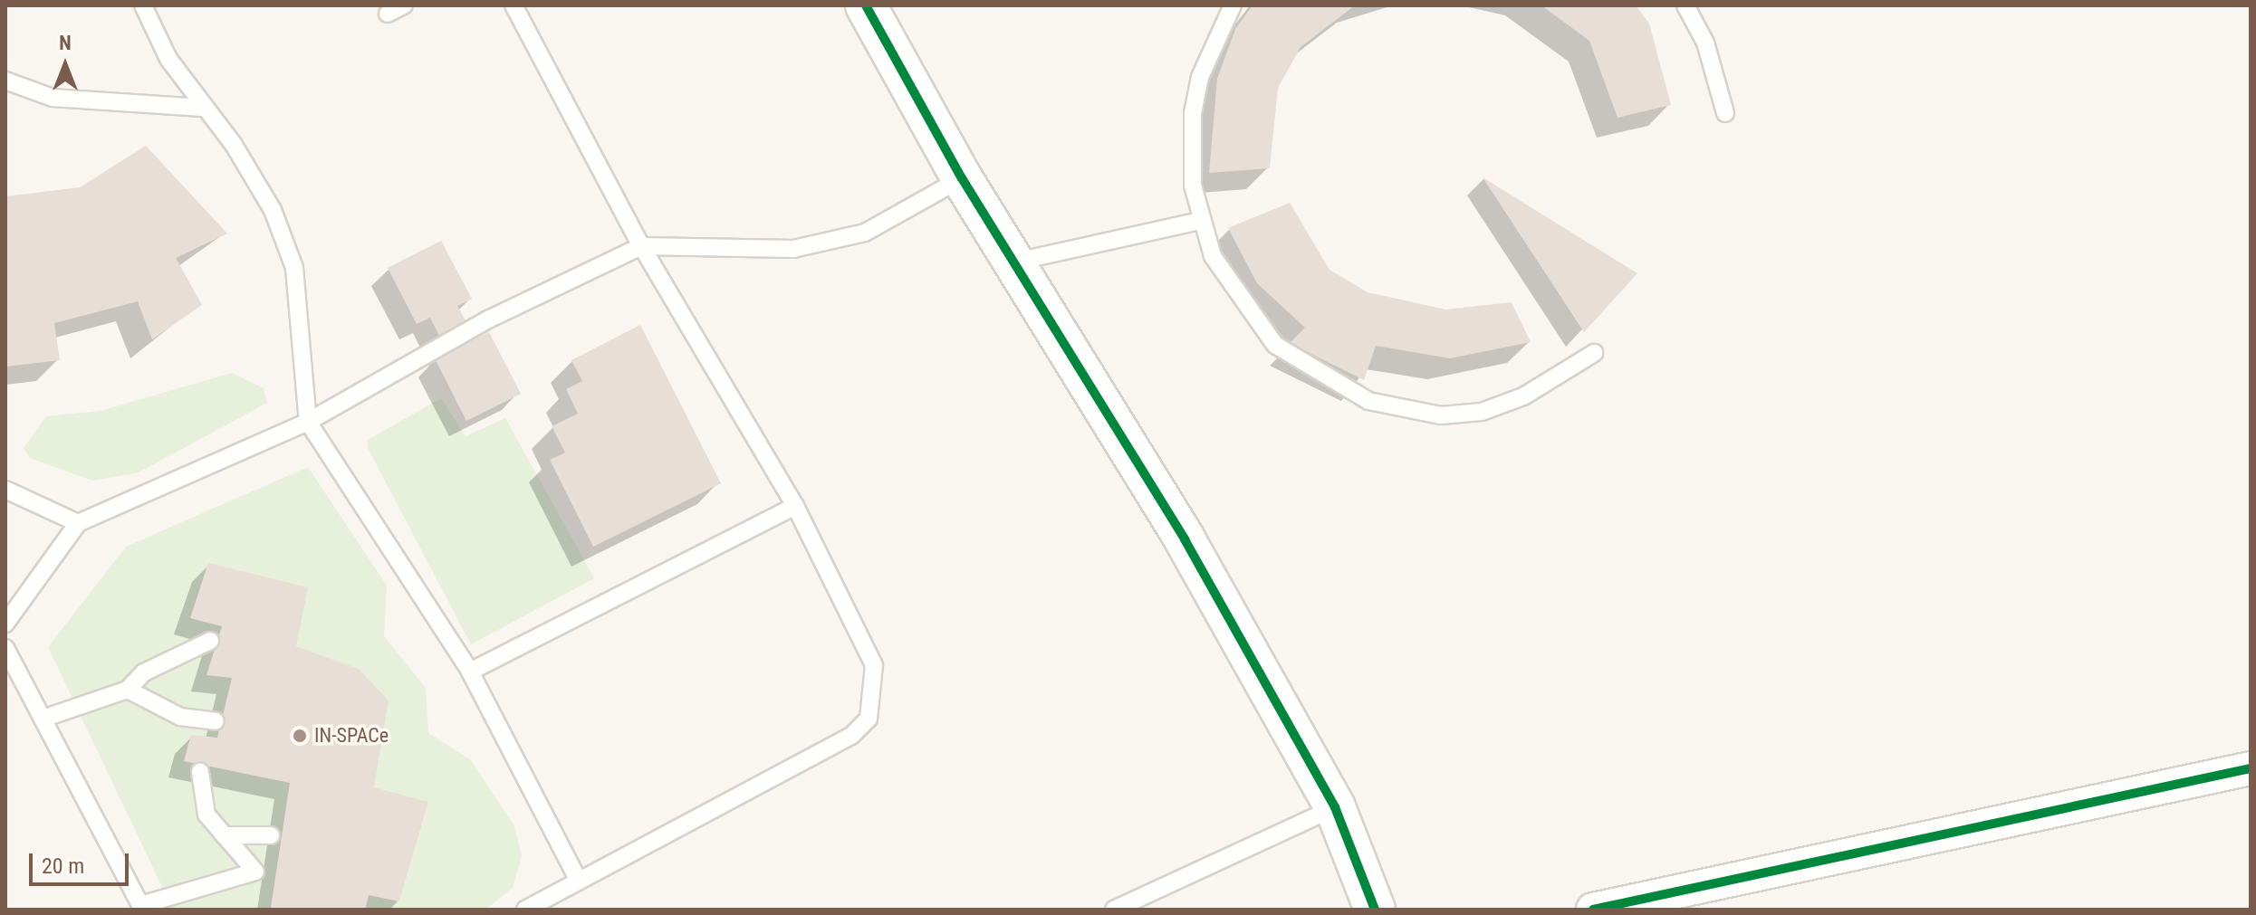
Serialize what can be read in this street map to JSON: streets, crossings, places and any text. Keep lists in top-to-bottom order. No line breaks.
{"places":["IN-SPACe"],"scale_bar":"20 m","north":"top"}
